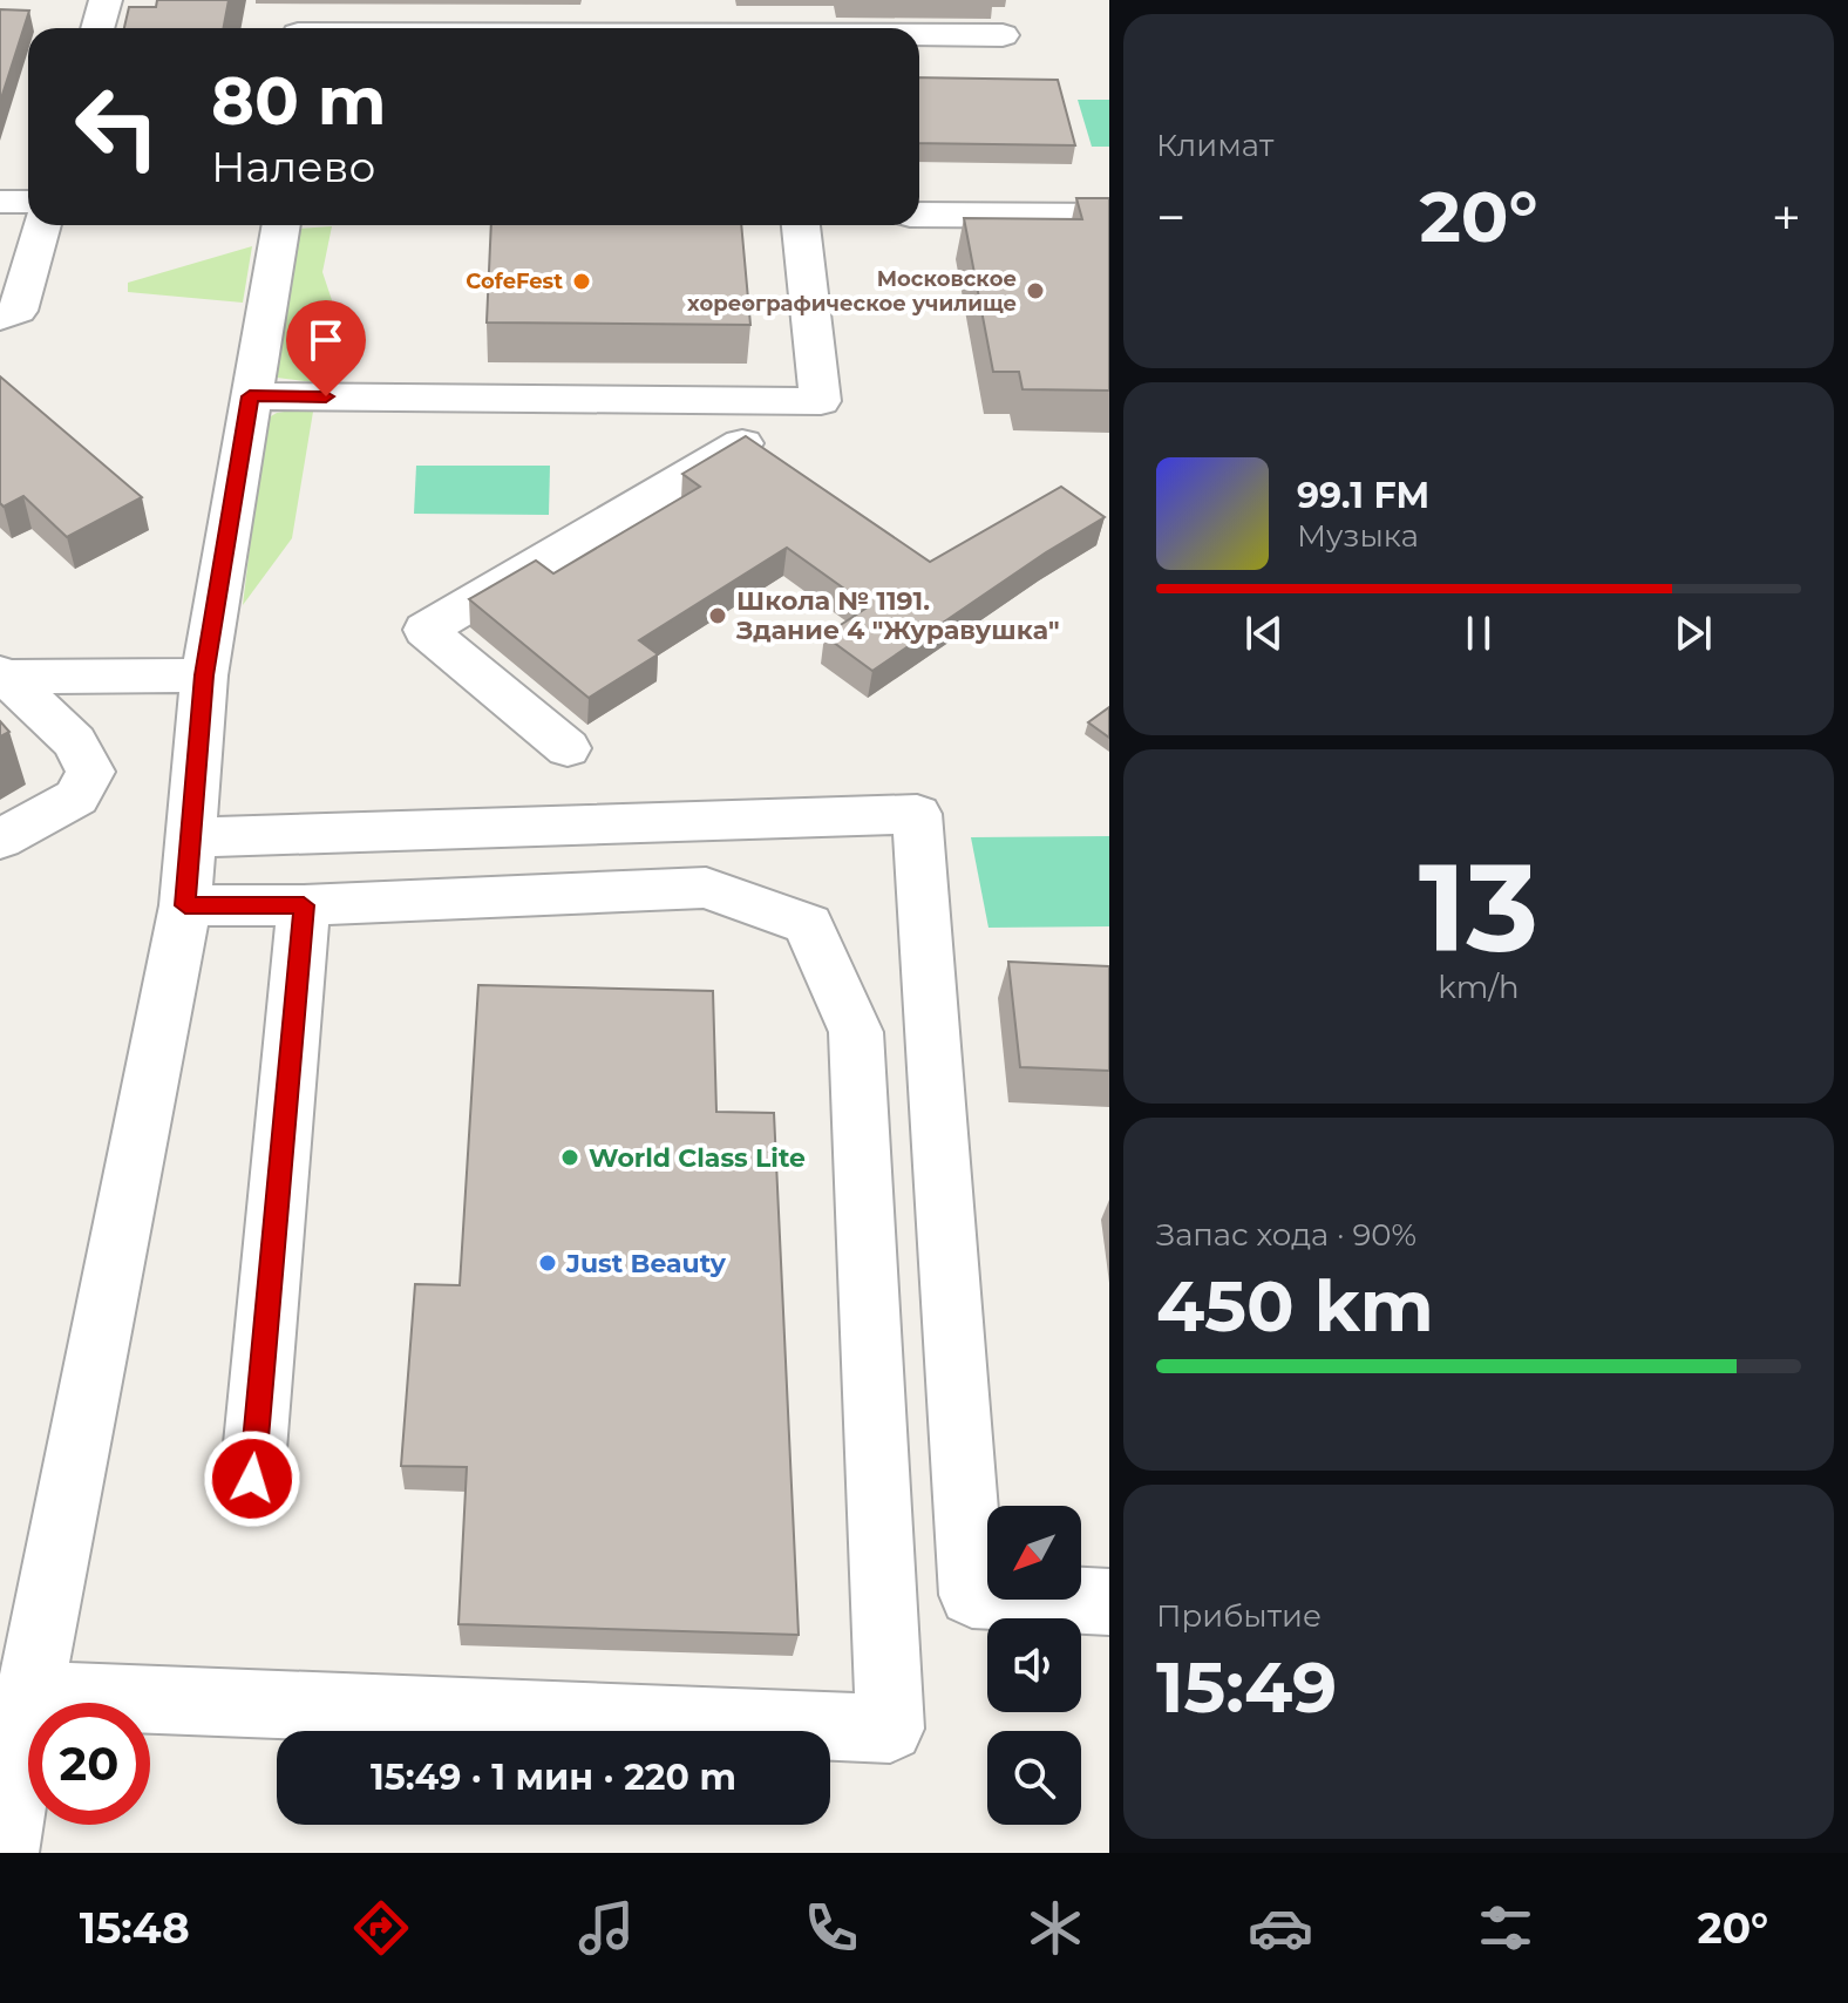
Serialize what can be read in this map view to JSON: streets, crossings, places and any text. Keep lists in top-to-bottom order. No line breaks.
{"places":["CofeFest","Московское хореографическое училище","Школа № 1191. Здание 4 \"Журавушка\"","World Class Lite","Just Beauty"],"north":"bottom left","page":{"tile":["Климат",["13","km/h"],["Запас хода · 90%","450 km"],["Прибытие","15:49"]],"turn":["80 m","Налево"],"heat":["−","20°","+"],"song":["99.1 FM","Музыка"],"limit":"20","trip":"15:49 · 1 мин · 220 m","tabs":["15:48","20°"]}}
